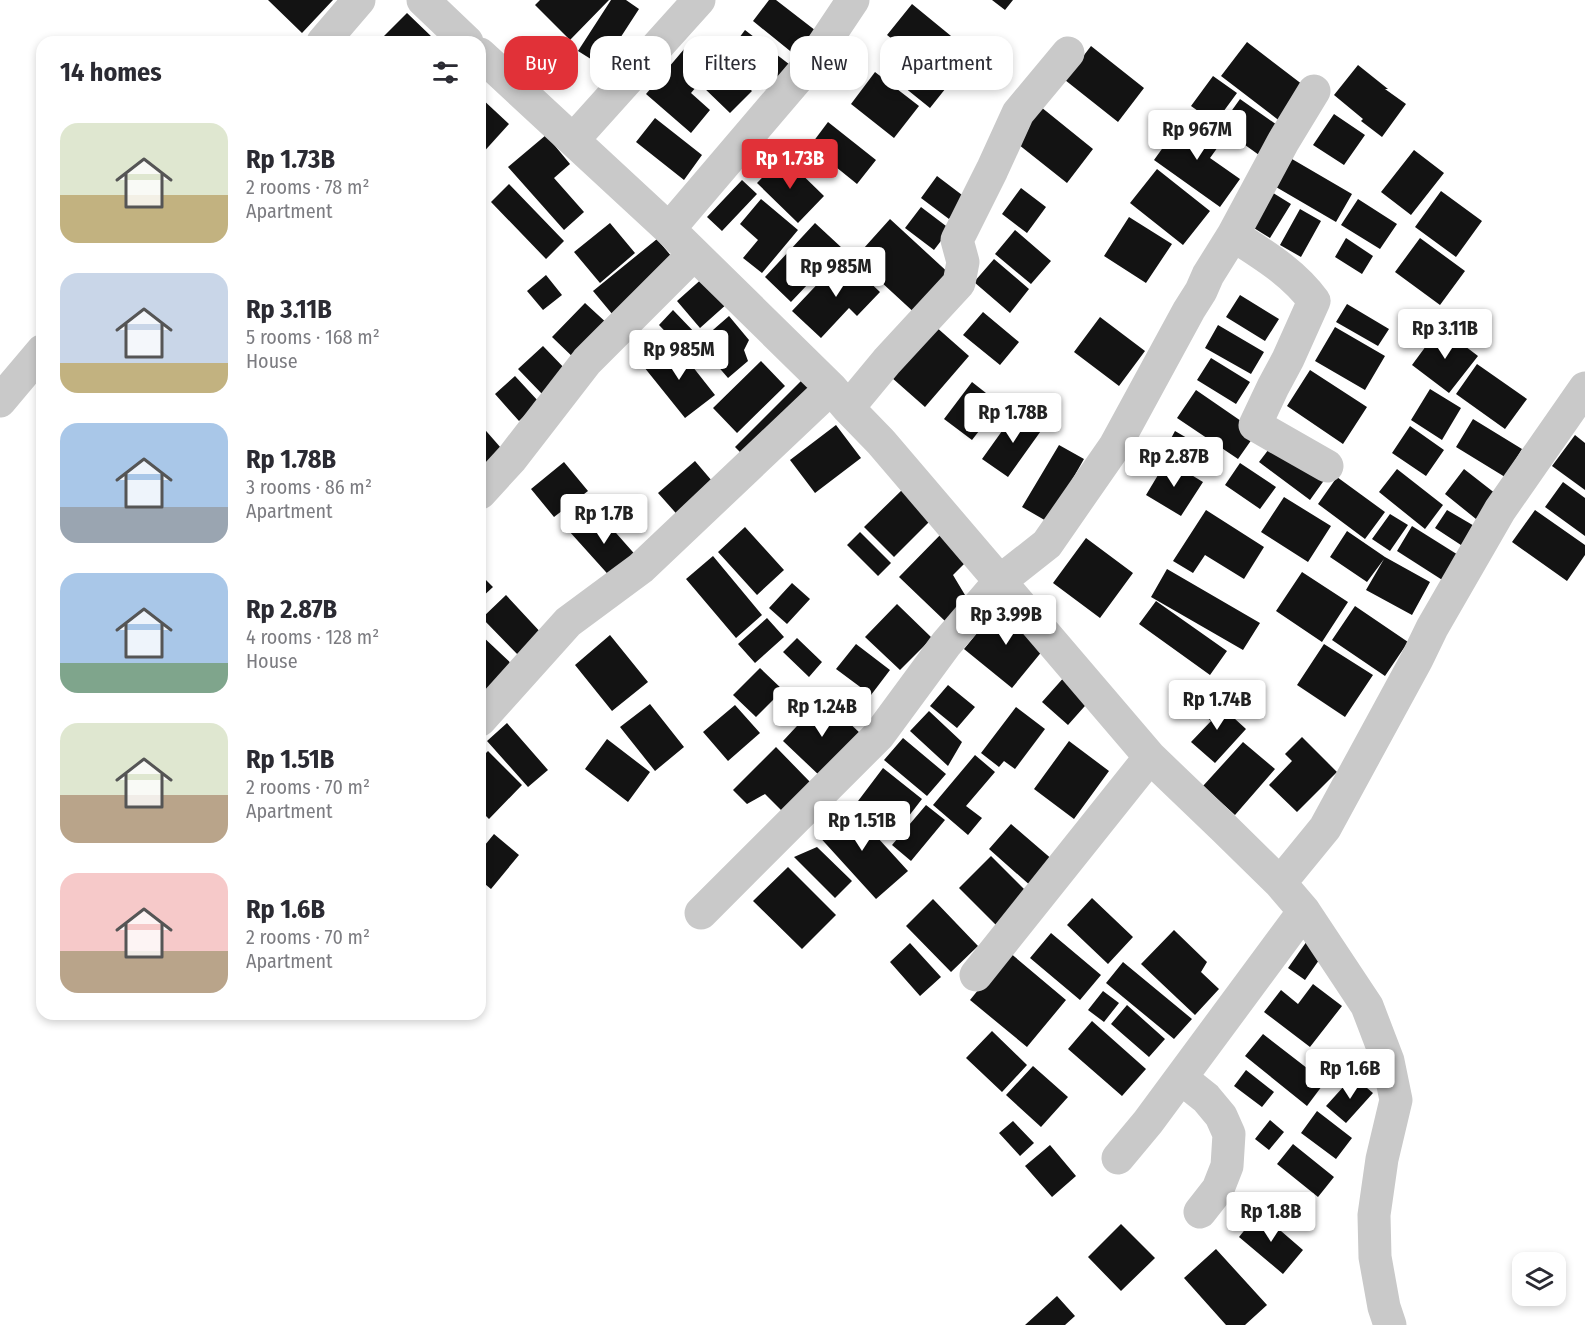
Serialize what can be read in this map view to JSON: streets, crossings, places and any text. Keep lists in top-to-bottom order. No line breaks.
{"page":{"chip":["Buy","Rent","Filters","New","Apartment"],"heading":"14 homes","list":[{"name":"Rp 1.73B","note":"2 rooms · 78 m² · Apartment"},{"name":"Rp 3.11B","note":"5 rooms · 168 m² · House"},{"name":"Rp 1.78B","note":"3 rooms · 86 m² · Apartment"},{"name":"Rp 2.87B","note":"4 rooms · 128 m² · House"},{"name":"Rp 1.51B","note":"2 rooms · 70 m² · Apartment"},{"name":"Rp 1.6B","note":"2 rooms · 70 m² · Apartment"}],"price":["Rp 967M","Rp 1.73B","Rp 985M","Rp 3.11B","Rp 985M","Rp 1.78B","Rp 2.87B","Rp 1.7B","Rp 3.99B","Rp 1.74B","Rp 1.24B","Rp 1.51B","Rp 1.6B","Rp 1.8B"]}}
